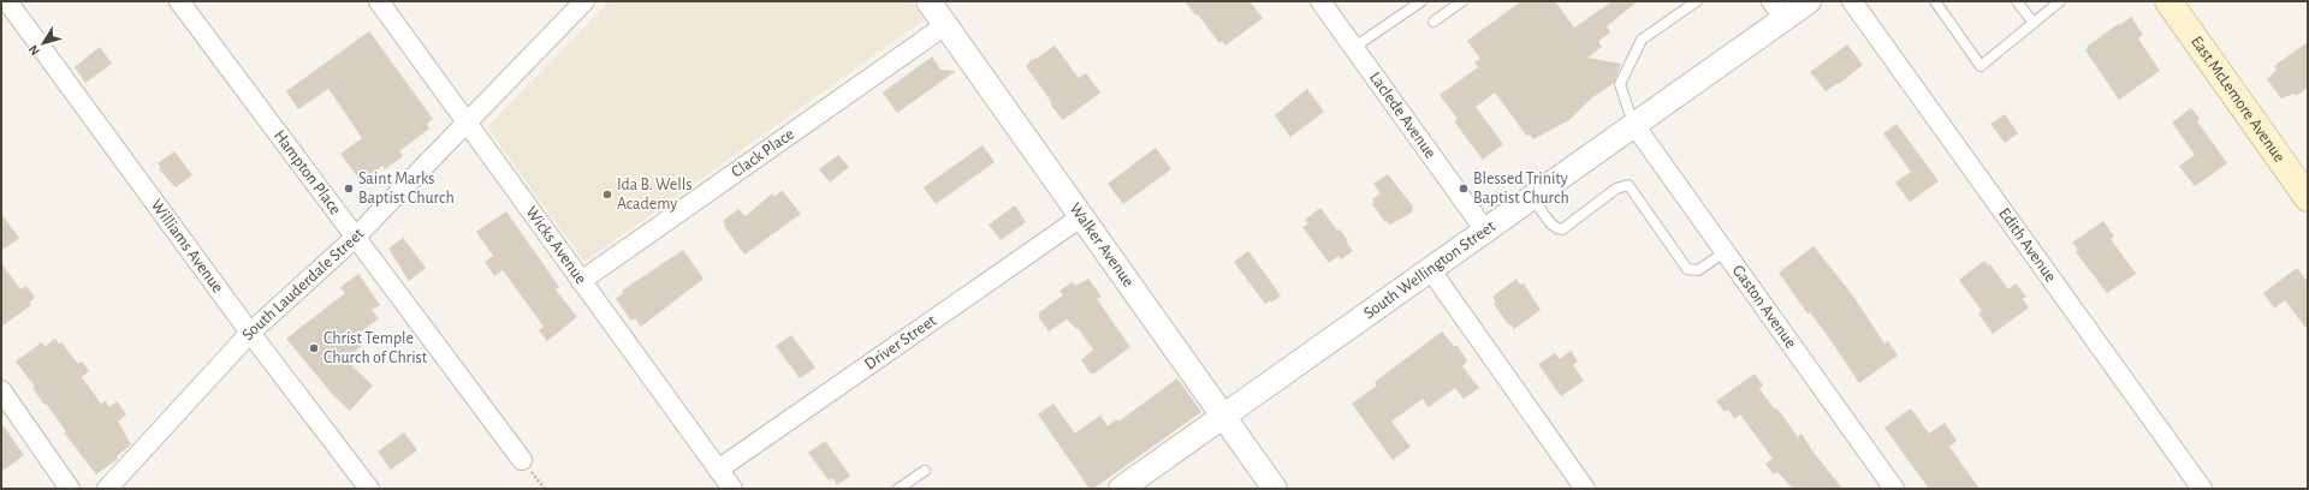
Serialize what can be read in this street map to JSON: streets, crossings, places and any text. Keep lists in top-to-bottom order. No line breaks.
{"streets":{"main road":["East McLemore Avenue"],"street":["Laclede Avenue","Clack Place","Hampton Place","Wicks Avenue","Walker Avenue","Edith Avenue","Williams Avenue","South Wellington Street","South Lauderdale Street","Gaston Avenue","Driver Street"]},"crossings":[["Laclede Avenue","South Wellington Street"],["Clack Place","Wicks Avenue"],["Clack Place","Walker Avenue"],["Hampton Place","South Lauderdale Street"],["Wicks Avenue","South Lauderdale Street"],["Wicks Avenue","Driver Street"],["Walker Avenue","South Wellington Street"],["Walker Avenue","Driver Street"],["Williams Avenue","South Lauderdale Street"],["South Wellington Street","Gaston Avenue"]],"places":["Saint Marks Baptist Church","Blessed Trinity Baptist Church","Ida B. Wells Academy","Christ Temple Church of Christ"],"north":"bottom left"}
